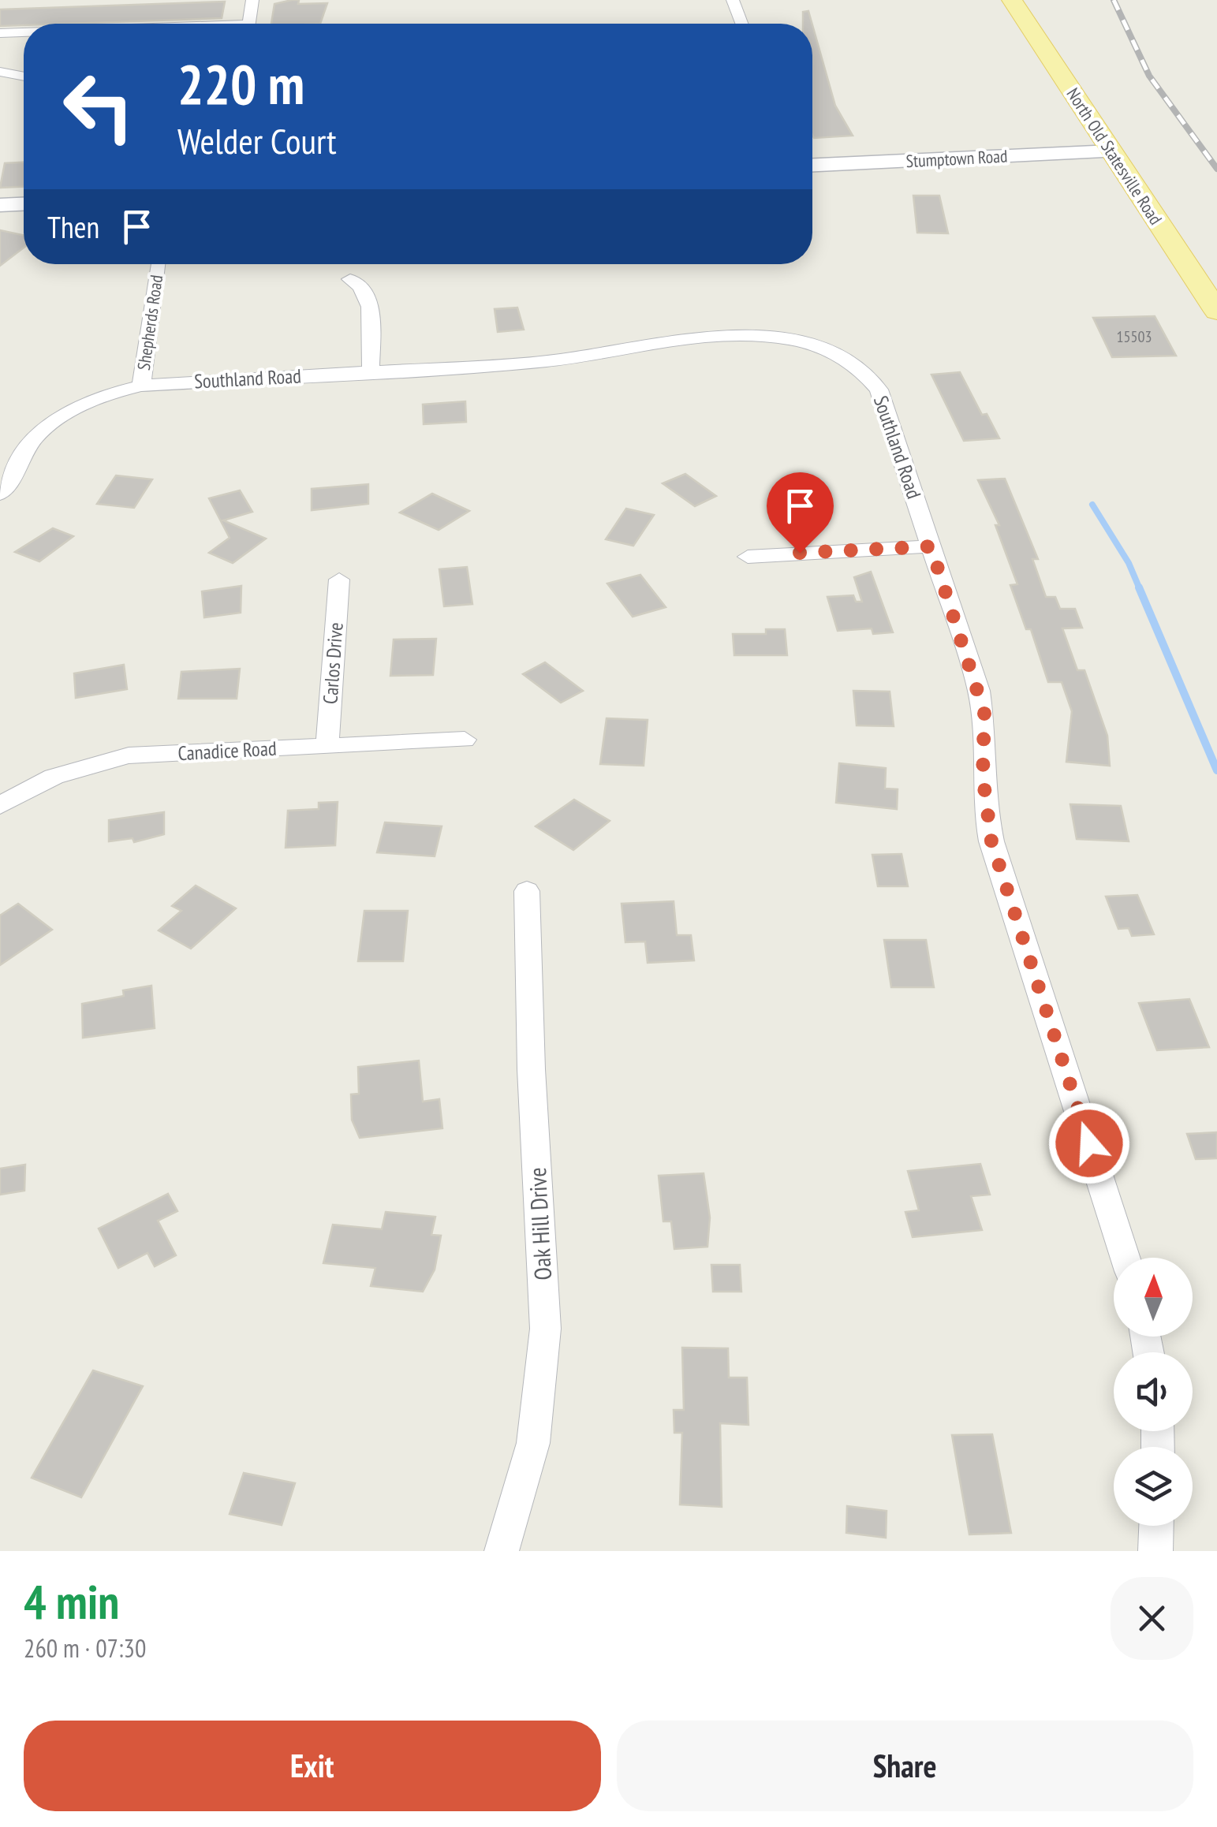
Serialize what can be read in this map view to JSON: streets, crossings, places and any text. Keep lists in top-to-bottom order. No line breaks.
{"streets":{"main road":["North Old Statesville Road"],"street":["Stumptown Road","Shepherds Road","Southland Road","Carlos Drive","Canadice Road","Oak Hill Drive"]},"crossings":[["North Old Statesville Road","Stumptown Road"],["Shepherds Road","Southland Road"],["Carlos Drive","Canadice Road"]],"house_numbers":["15503"],"north":"top","page":{"turn":["220 m","Welder Court"],"then":"Then","heading":["4 min","260 m · 07:30"],"buttons":["Exit","Share"]}}
